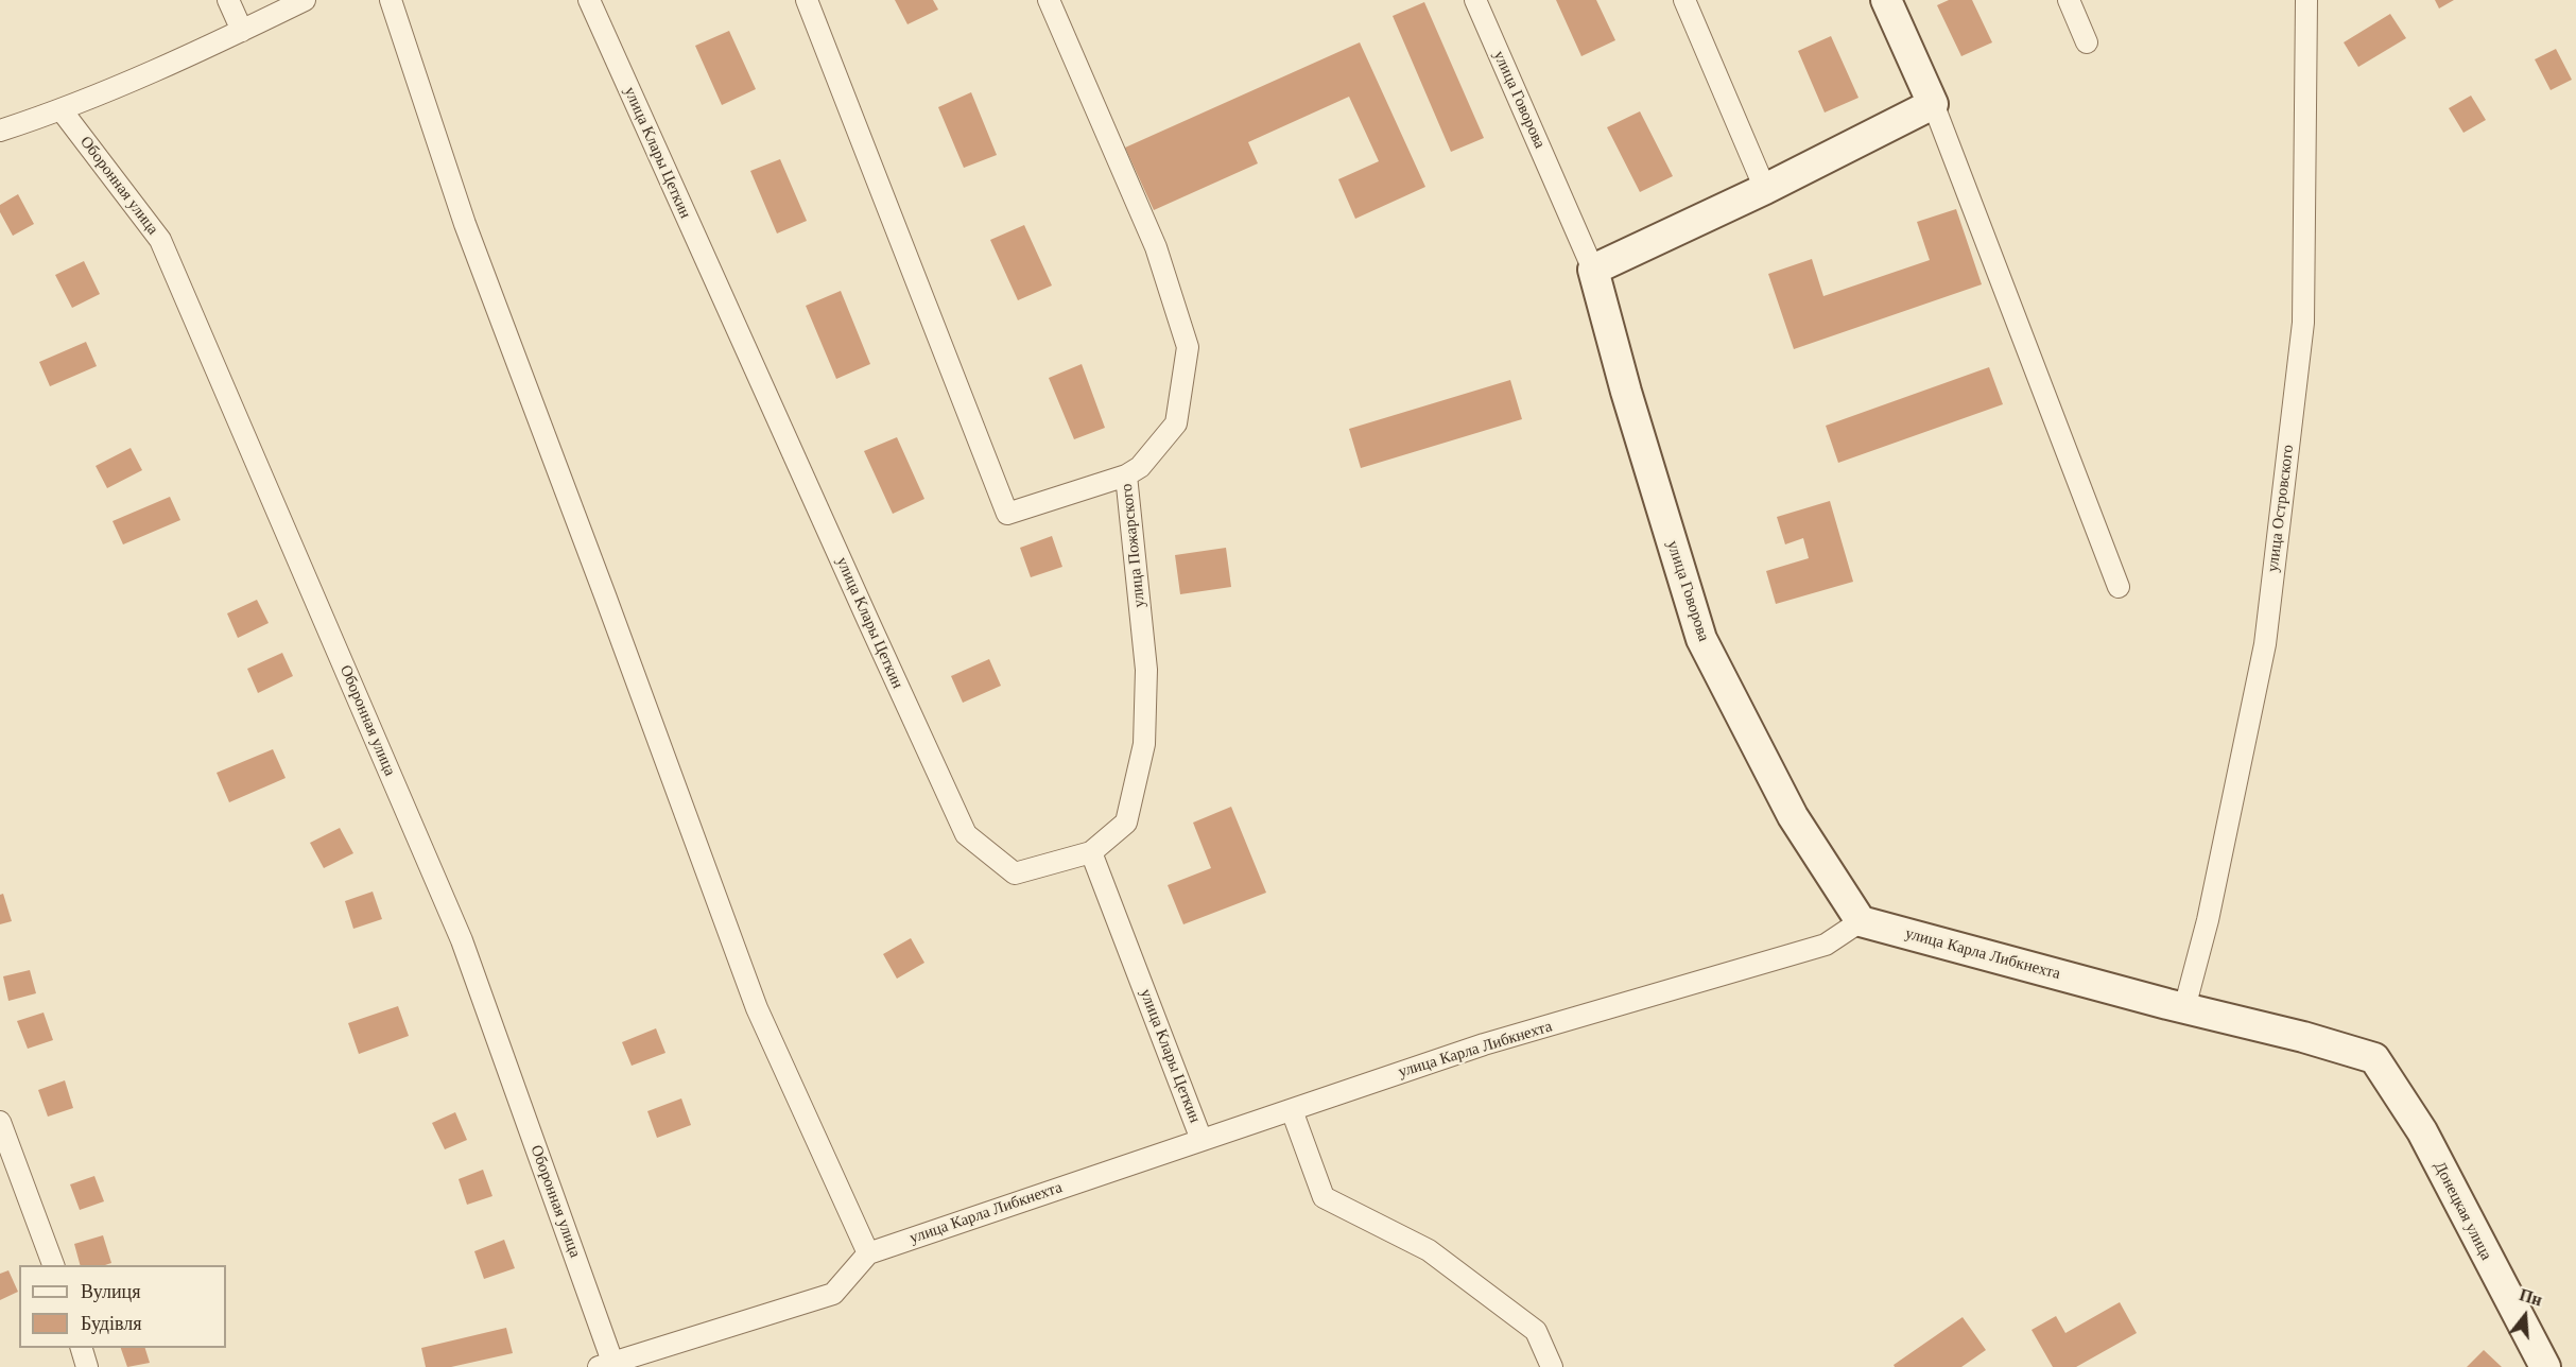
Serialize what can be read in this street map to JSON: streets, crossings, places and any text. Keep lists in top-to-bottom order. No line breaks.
{"streets":{"street":["улица Говорова","улица Клары Цеткин","Оборонная улица","улица Островского","улица Пожарского","улица Карла Либкнехта","Донецкая улица"]},"crossings":[["улица Говорова","улица Карла Либкнехта"],["улица Клары Цеткин","улица Пожарского"],["улица Клары Цеткин","улица Карла Либкнехта"],["улица Островского","улица Карла Либкнехта"],["улица Карла Либкнехта","Донецкая улица"]],"legend":["Вулиця","Будівля"],"north":"top"}
